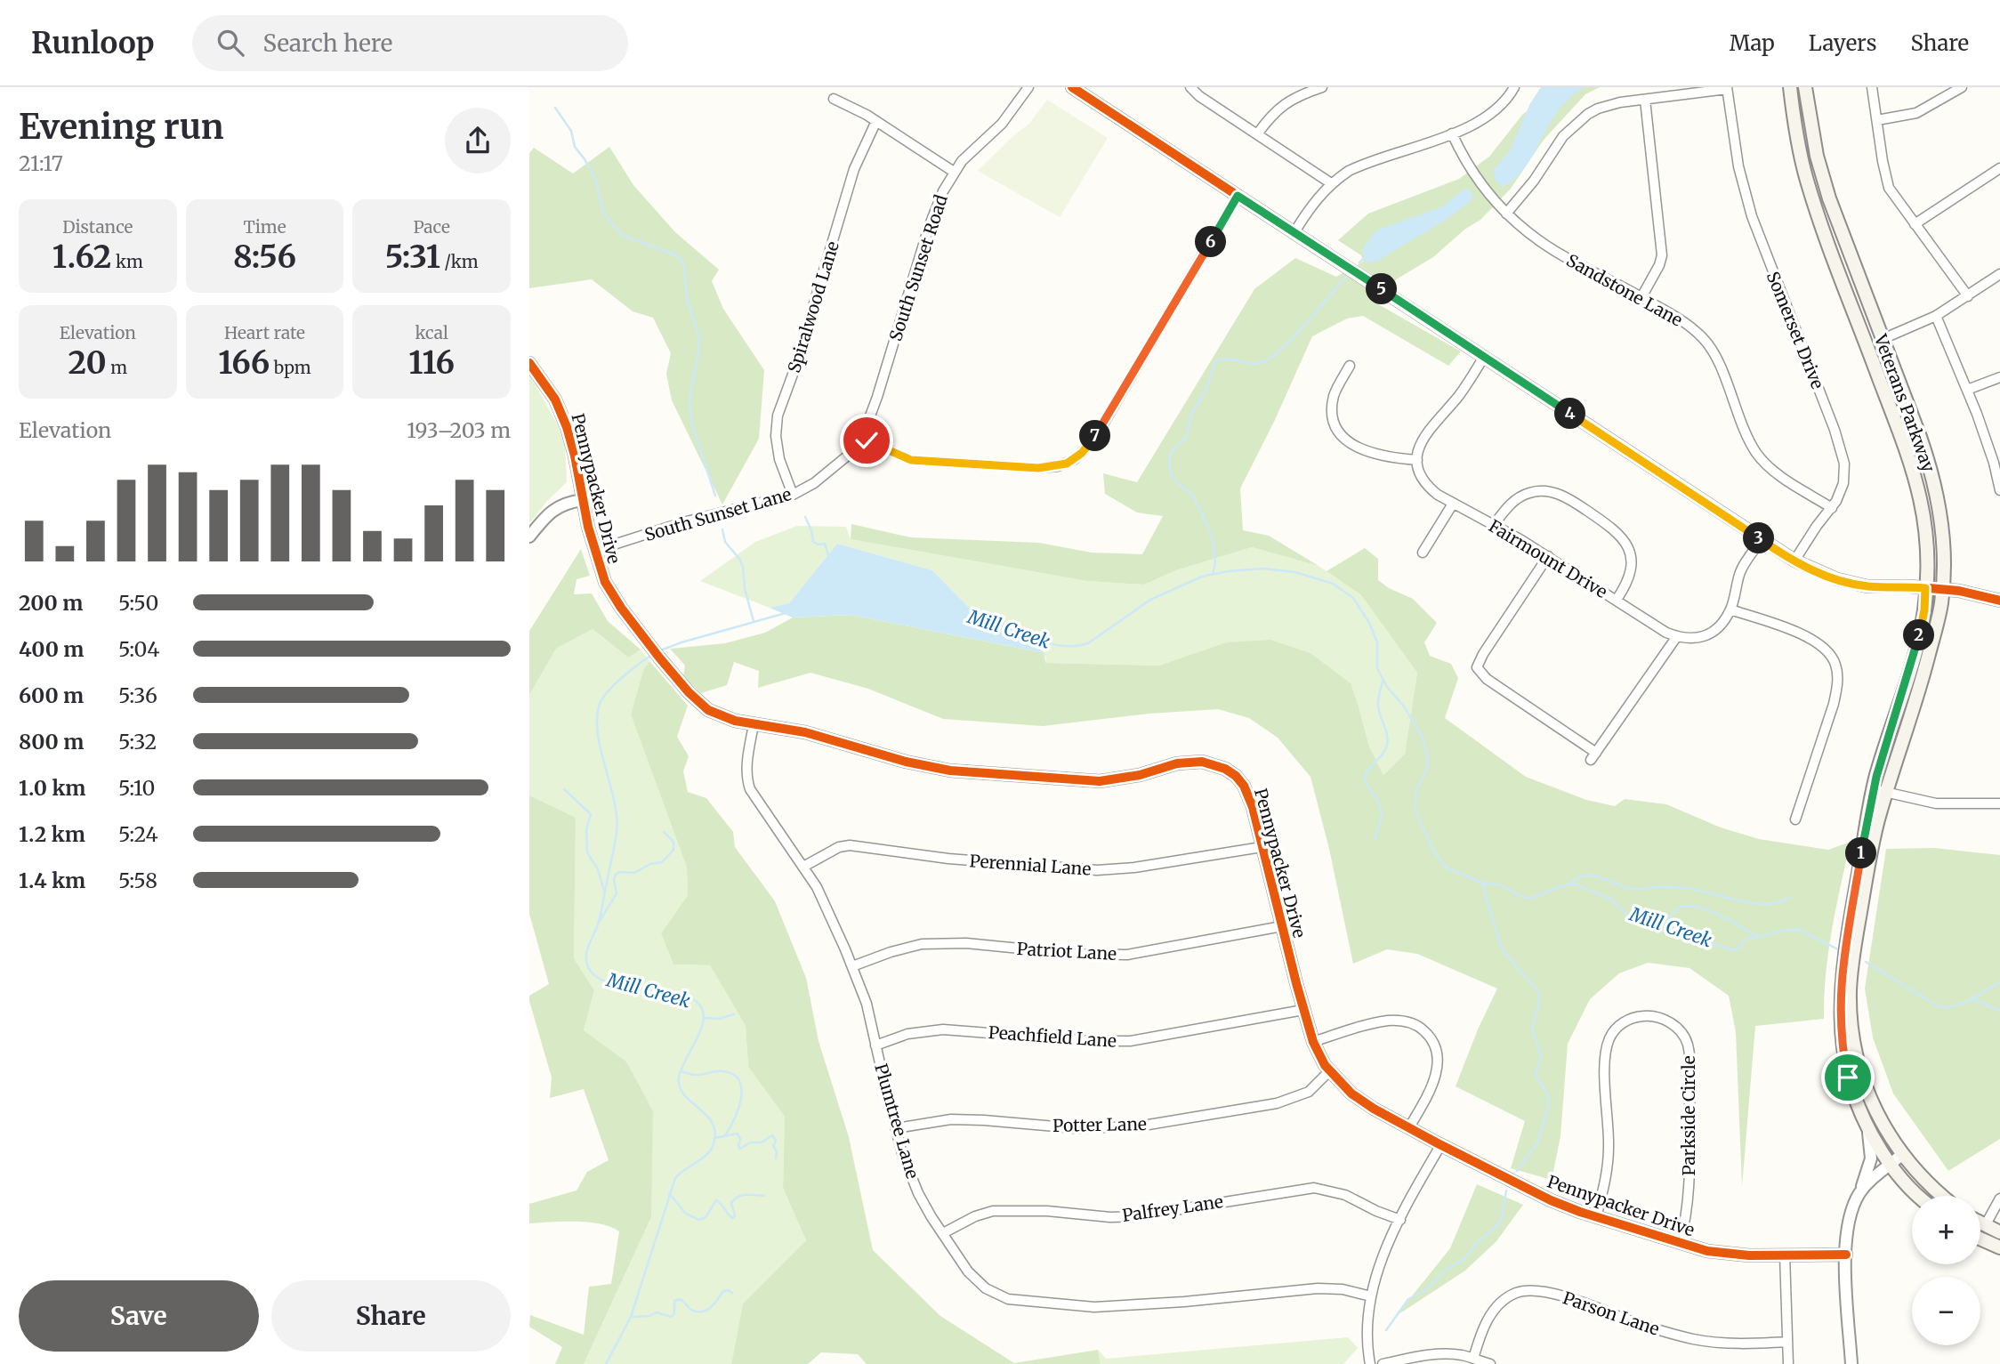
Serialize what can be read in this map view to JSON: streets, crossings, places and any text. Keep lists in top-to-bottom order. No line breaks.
{"streets":{"main road":["Veterans Parkway"],"street":["South Sunset Road","Sandstone Lane","Spiralwood Lane","Somerset Drive","Pennypacker Drive","South Sunset Lane","Fairmount Drive","Perennial Lane","Patriot Lane","Peachfield Lane","Parkside Circle","Plumtree Lane","Potter Lane","Palfrey Lane","Parson Lane"]},"crossings":[["South Sunset Road","South Sunset Lane"],["Sandstone Lane","Somerset Drive"],["Spiralwood Lane","South Sunset Lane"],["Pennypacker Drive","South Sunset Lane"],["Pennypacker Drive","Perennial Lane"],["Pennypacker Drive","Patriot Lane"],["Pennypacker Drive","Peachfield Lane"],["Pennypacker Drive","Parkside Circle"],["Pennypacker Drive","Plumtree Lane"],["Pennypacker Drive","Potter Lane"],["Perennial Lane","Plumtree Lane"],["Patriot Lane","Plumtree Lane"],["Peachfield Lane","Plumtree Lane"],["Plumtree Lane","Potter Lane"],["Plumtree Lane","Palfrey Lane"]],"water":["Mill Creek"],"page":{"header":"Runloop","search":"Search here","nav":["Map","Layers","Share"],"heading":["Evening run","21:17"],"stats":[["Distance","1.62 km"],["Time","8:56"],["Pace","5:31 /km"],["Elevation","20 m"],["Heart rate","166 bpm"],["kcal","116"]],"pins":["6","5","4","7","3","2","1"],"chart":["Elevation","193–203 m"],"list":[{"name":"200 m","note":"5:50"},{"name":"400 m","note":"5:04"},{"name":"600 m","note":"5:36"},{"name":"800 m","note":"5:32"},{"name":"1.0 km","note":"5:10"},{"name":"1.2 km","note":"5:24"},{"name":"1.4 km","note":"5:58"}],"map_buttons":["+","−"],"buttons":["Save","Share"]}}
